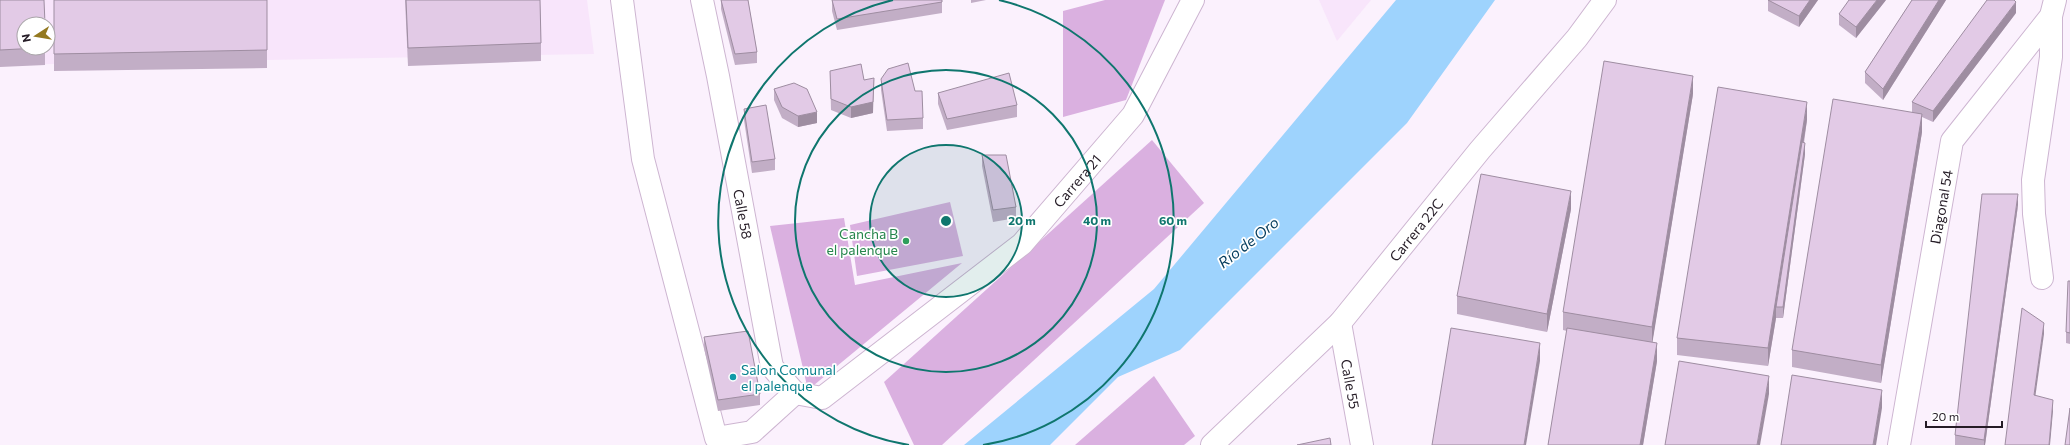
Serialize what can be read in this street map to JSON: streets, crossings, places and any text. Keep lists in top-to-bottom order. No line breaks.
{"streets":{"street":["Carrera 21","Diagonal 54","Calle 58","Carrera 22C","Calle 55"]},"crossings":[["Carrera 21","Calle 58"],["Carrera 22C","Calle 55"]],"water":["Río de Oro"],"places":["Cancha B el palenque","Salon Comunal el palenque"],"scale_bar":"20 m","north":"left","rings":["20 m","40 m","60 m"]}
